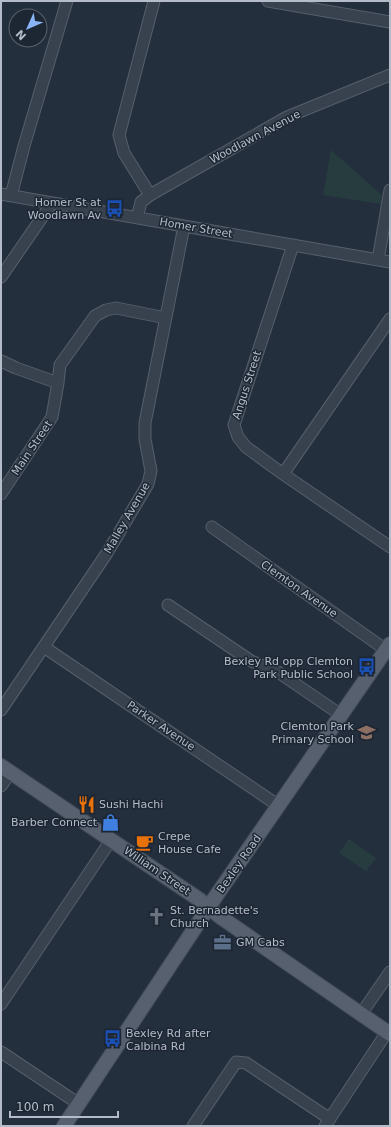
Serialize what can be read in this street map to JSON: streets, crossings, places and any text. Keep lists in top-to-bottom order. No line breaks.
{"streets":{"main road":["Bexley Road","William Street"],"street":["Woodlawn Avenue","Homer Street","Angus Street","Main Street","Malley Avenue","Clemton Avenue","Parker Avenue"]},"crossings":[["Woodlawn Avenue","Homer Street"],["Homer Street","Angus Street"],["Homer Street","Malley Avenue"],["Main Street","Malley Avenue"],["Malley Avenue","Parker Avenue"],["Clemton Avenue","Bexley Road"],["Parker Avenue","Bexley Road"],["Bexley Road","William Street"]],"places":{"bus stop":["Homer St at Woodlawn Av","Bexley Rd opp Clemton Park Public School","Bexley Rd after Calbina Rd"],"school or university":["Clemton Park Primary School"],"restaurant":["Sushi Hachi"],"shop":["Barber Connect"],"cafe":["Crepe House Cafe"],"church":["St. Bernadette's Church"],"office":["GM Cabs"]},"scale_bar":"100 m","north":"bottom left"}
